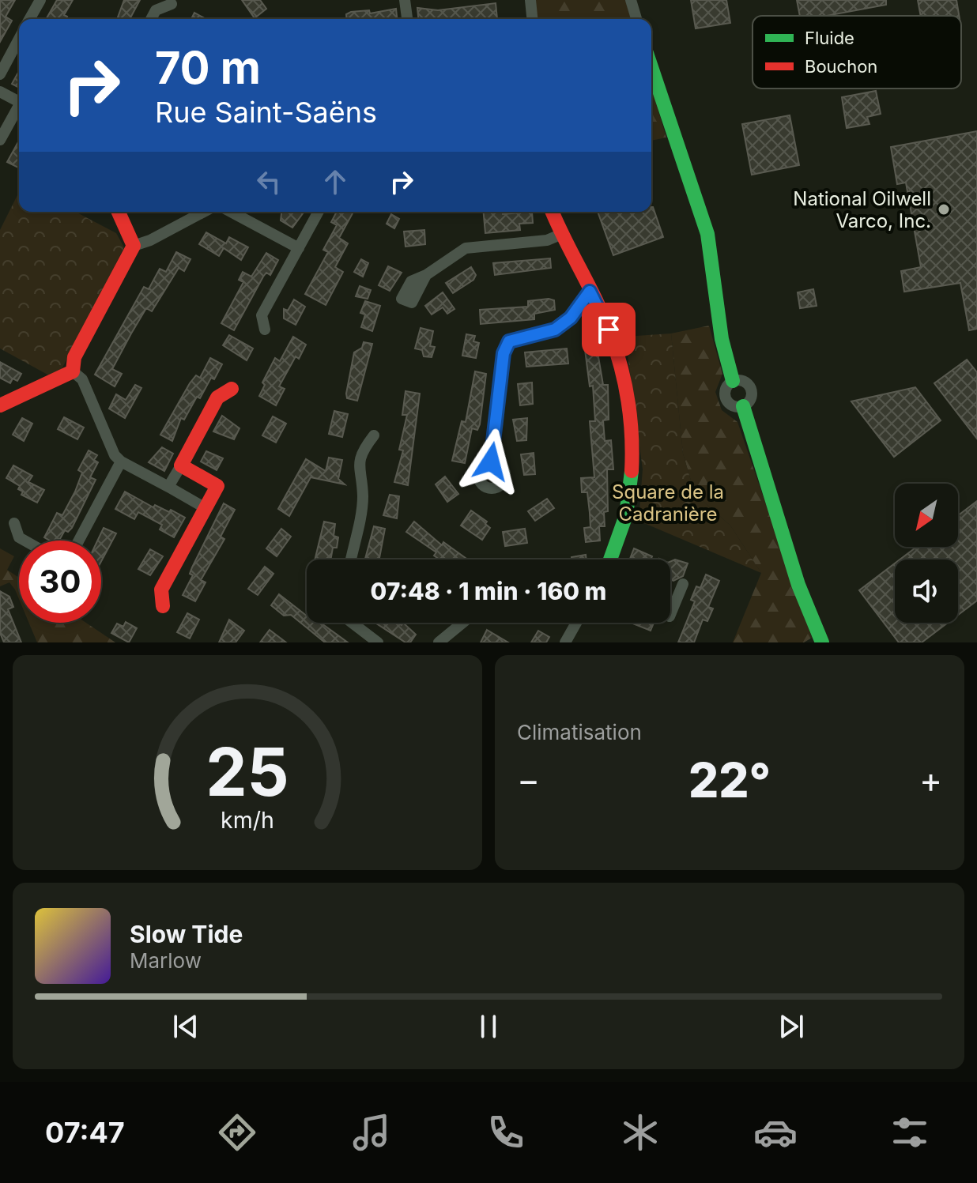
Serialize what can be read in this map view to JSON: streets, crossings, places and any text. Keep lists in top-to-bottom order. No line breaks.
{"parks":["Square de la Cadranière"],"places":["National Oilwell Varco, Inc."],"legend":["Fluide","Bouchon"],"north":"bottom left","page":{"turn":["70 m","Rue Saint-Saëns"],"limit":"30","trip":"07:48 · 1 min · 160 m","tile":"Climatisation","heat":["−","22°","+"],"song":["Slow Tide","Marlow"],"tabs":"07:47","gauge":["25","km/h"]}}
